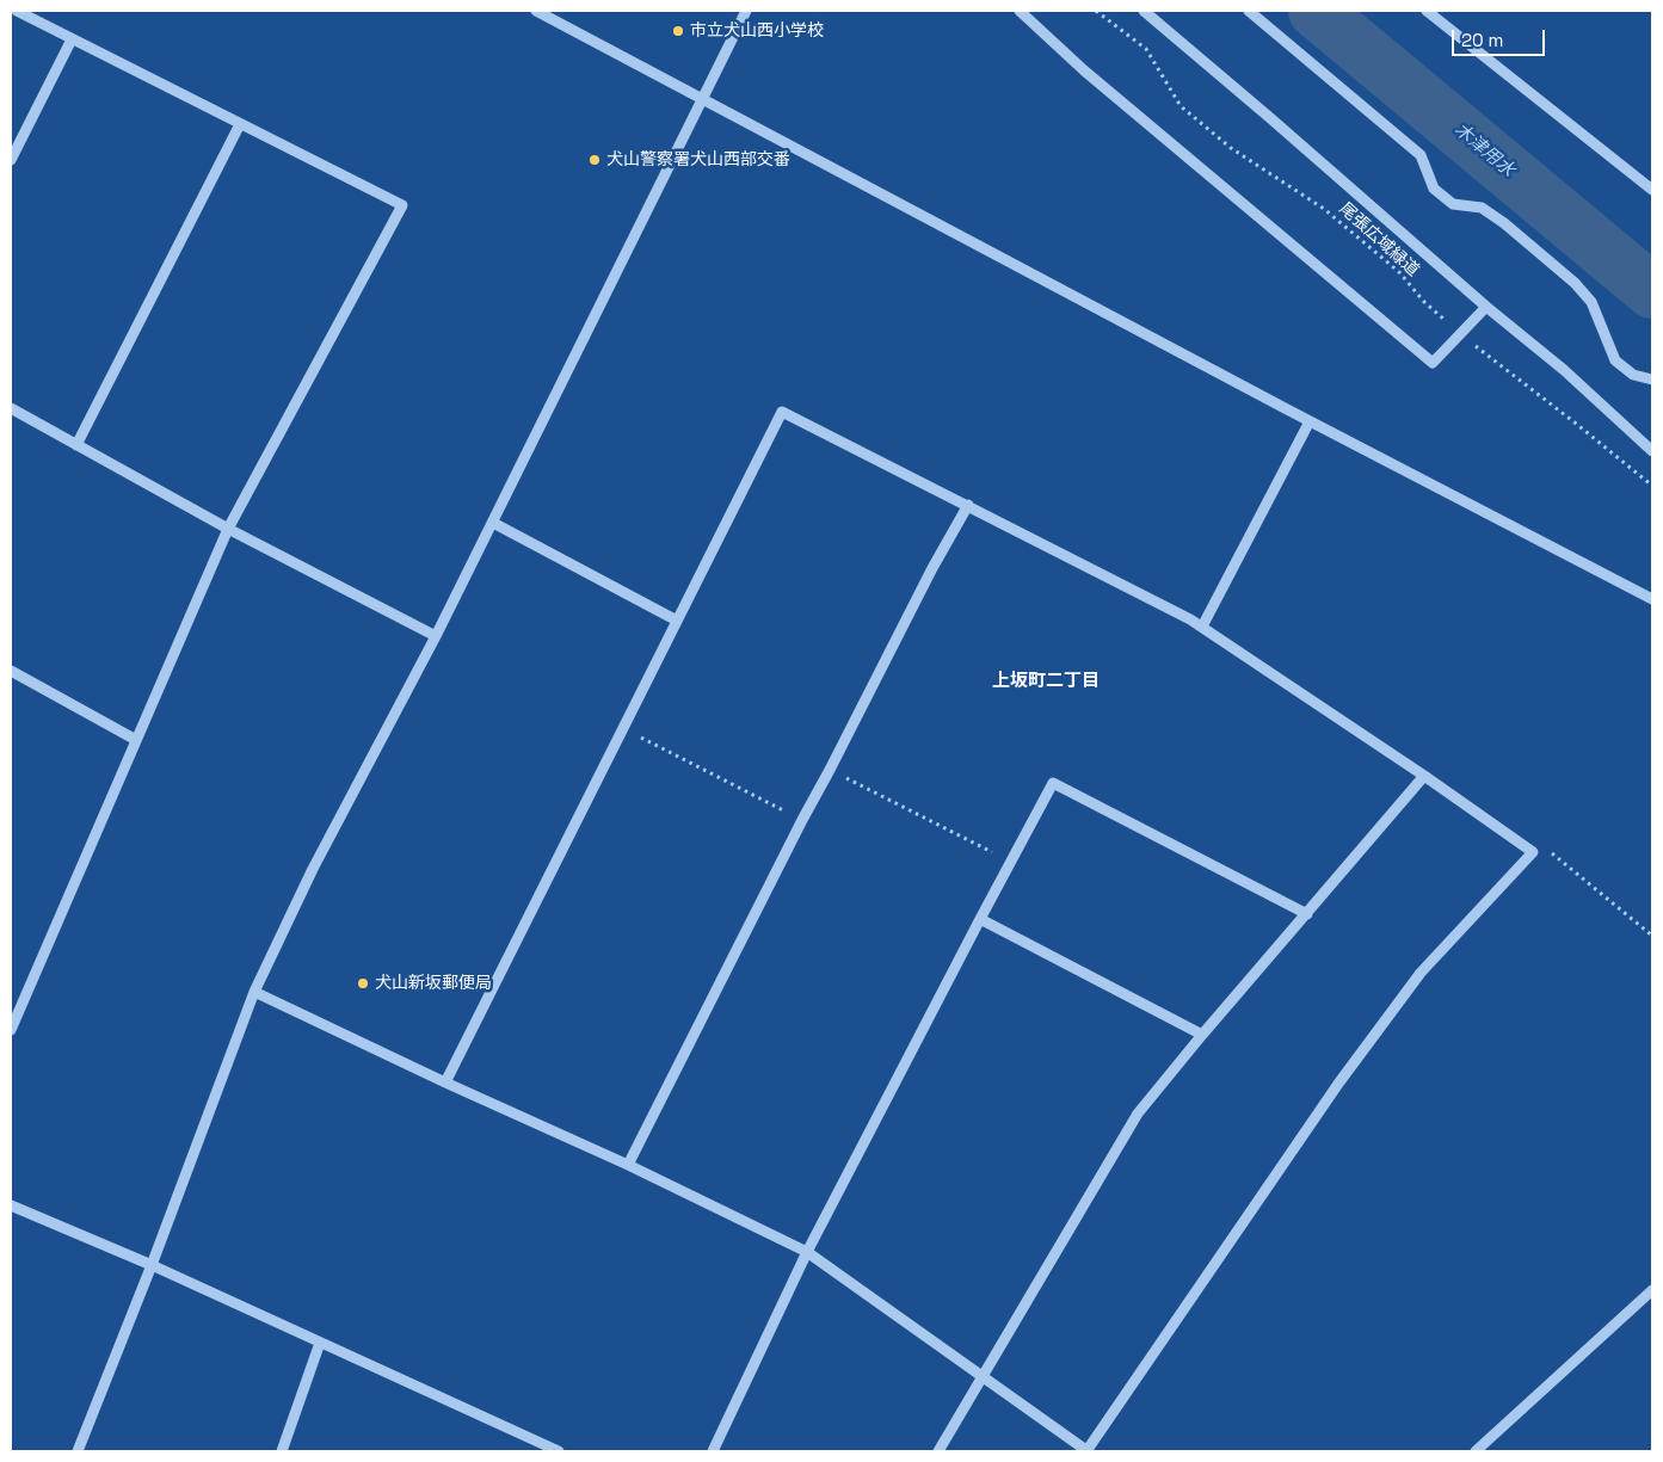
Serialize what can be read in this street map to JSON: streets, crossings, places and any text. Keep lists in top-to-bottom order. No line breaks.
{"streets":{"path":["尾張広域緑道"]},"districts":["上坂町二丁目"],"water":["木津用水"],"places":["市立犬山西小学校","犬山警察署犬山西部交番","犬山新坂郵便局"],"scale_bar":"20 m"}
